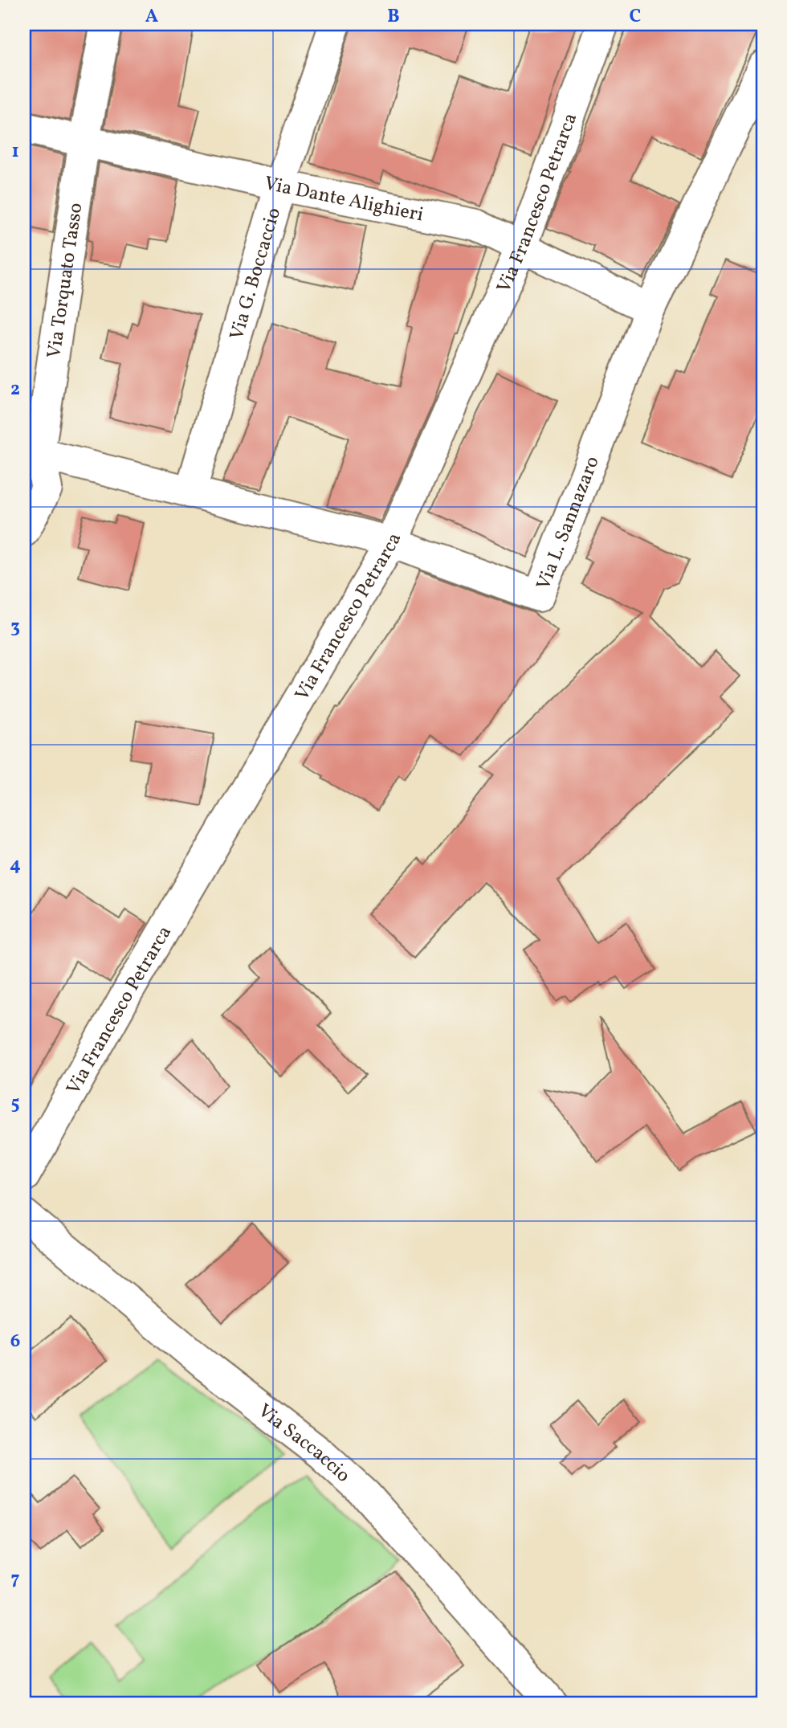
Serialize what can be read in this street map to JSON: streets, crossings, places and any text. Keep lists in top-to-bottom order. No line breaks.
{"streets":{"street":["Via Dante Alighieri","Via Francesco Petrarca","Via G. Boccaccio","Via Torquato Tasso","Via L. Sannazaro","Via Saccaccio"]},"crossings":[["Via Dante Alighieri","Via Francesco Petrarca"],["Via Dante Alighieri","Via G. Boccaccio"],["Via Dante Alighieri","Via Torquato Tasso"],["Via Dante Alighieri","Via L. Sannazaro"],["Via Francesco Petrarca","Via L. Sannazaro"],["Via G. Boccaccio","Via L. Sannazaro"],["Via Torquato Tasso","Via L. Sannazaro"]],"grid":{"columns":["A","B","C"],"rows":["1","2","3","4","5","6","7"]}}
